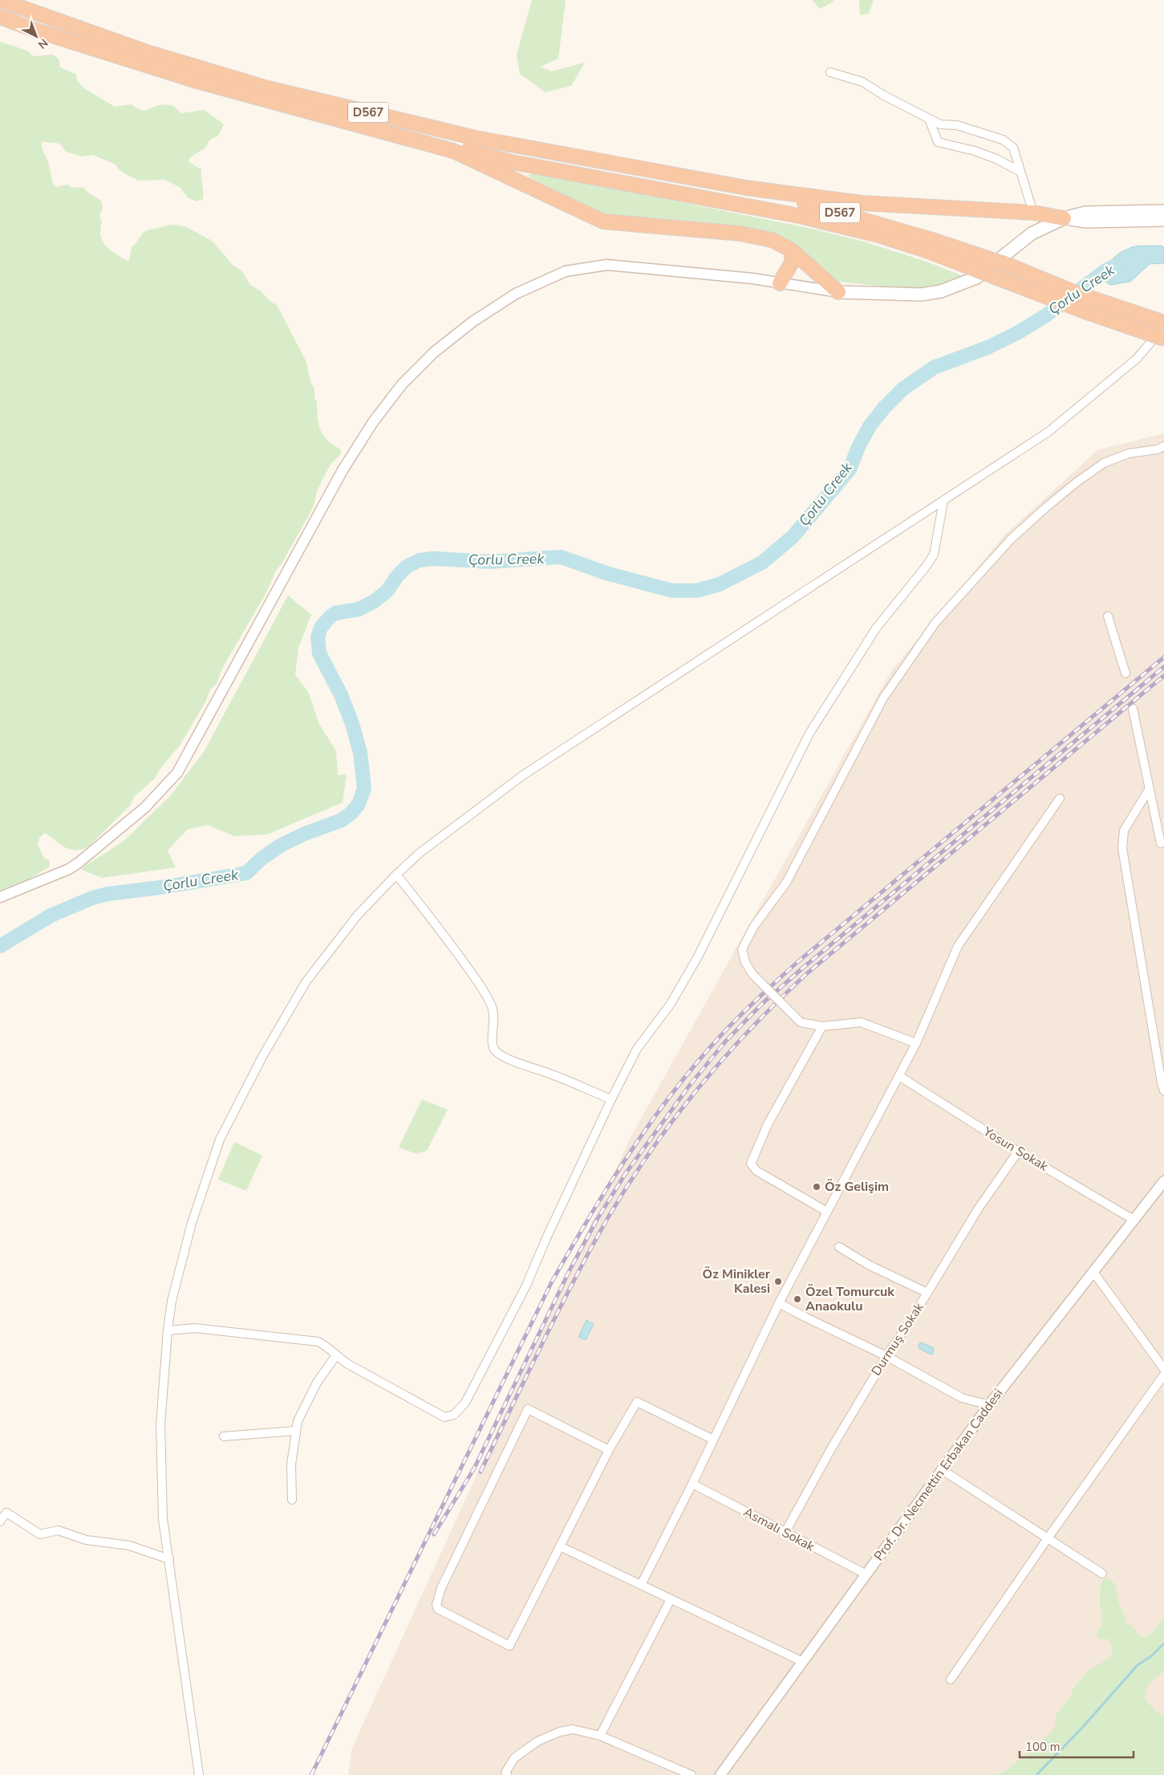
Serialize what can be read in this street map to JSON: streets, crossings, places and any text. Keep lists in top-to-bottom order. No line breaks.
{"streets":{"highway":["D567"],"street":["Yosun Sokak","Durmuş Sokak","Prof. Dr. Necmettin Erbakan Caddesi","Asmalı Sokak"]},"crossings":[["Yosun Sokak","Durmuş Sokak"],["Yosun Sokak","Prof. Dr. Necmettin Erbakan Caddesi"],["Durmuş Sokak","Asmalı Sokak"],["Prof. Dr. Necmettin Erbakan Caddesi","Asmalı Sokak"]],"water":["Çorlu Creek"],"places":["Öz Gelişim","Öz Minikler Kalesi","Özel Tomurcuk Anaokulu"],"scale_bar":"100 m","north":"bottom right"}
